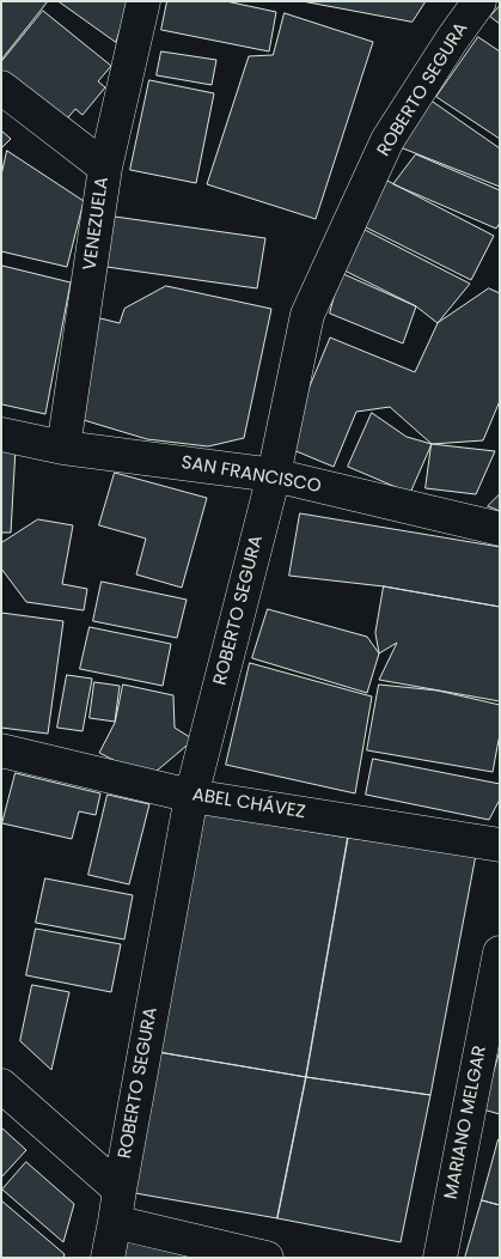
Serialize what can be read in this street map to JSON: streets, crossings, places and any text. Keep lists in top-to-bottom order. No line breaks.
{"streets":{"street":["ROBERTO SEGURA","VENEZUELA","SAN FRANCISCO","ABEL CHÁVEZ","MARIANO MELGAR"]},"crossings":[["ROBERTO SEGURA","SAN FRANCISCO"],["ROBERTO SEGURA","ABEL CHÁVEZ"],["VENEZUELA","SAN FRANCISCO"]]}
